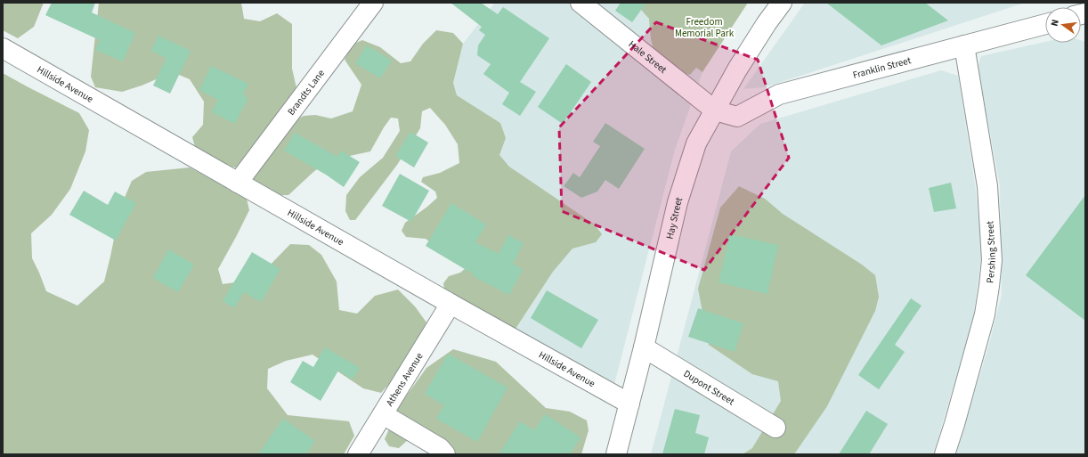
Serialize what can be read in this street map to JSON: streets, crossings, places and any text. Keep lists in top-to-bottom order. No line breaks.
{"streets":{"street":["Hale Street","Franklin Street","Hillside Avenue","Brandts Lane","Hay Street","Pershing Street","Athens Avenue","Dupont Street"]},"crossings":[["Hale Street","Franklin Street"],["Hale Street","Hay Street"],["Franklin Street","Hay Street"],["Franklin Street","Pershing Street"],["Hillside Avenue","Brandts Lane"],["Hillside Avenue","Hay Street"],["Hillside Avenue","Athens Avenue"],["Hay Street","Dupont Street"]],"parks":["Freedom Memorial Park"],"north":"left"}
